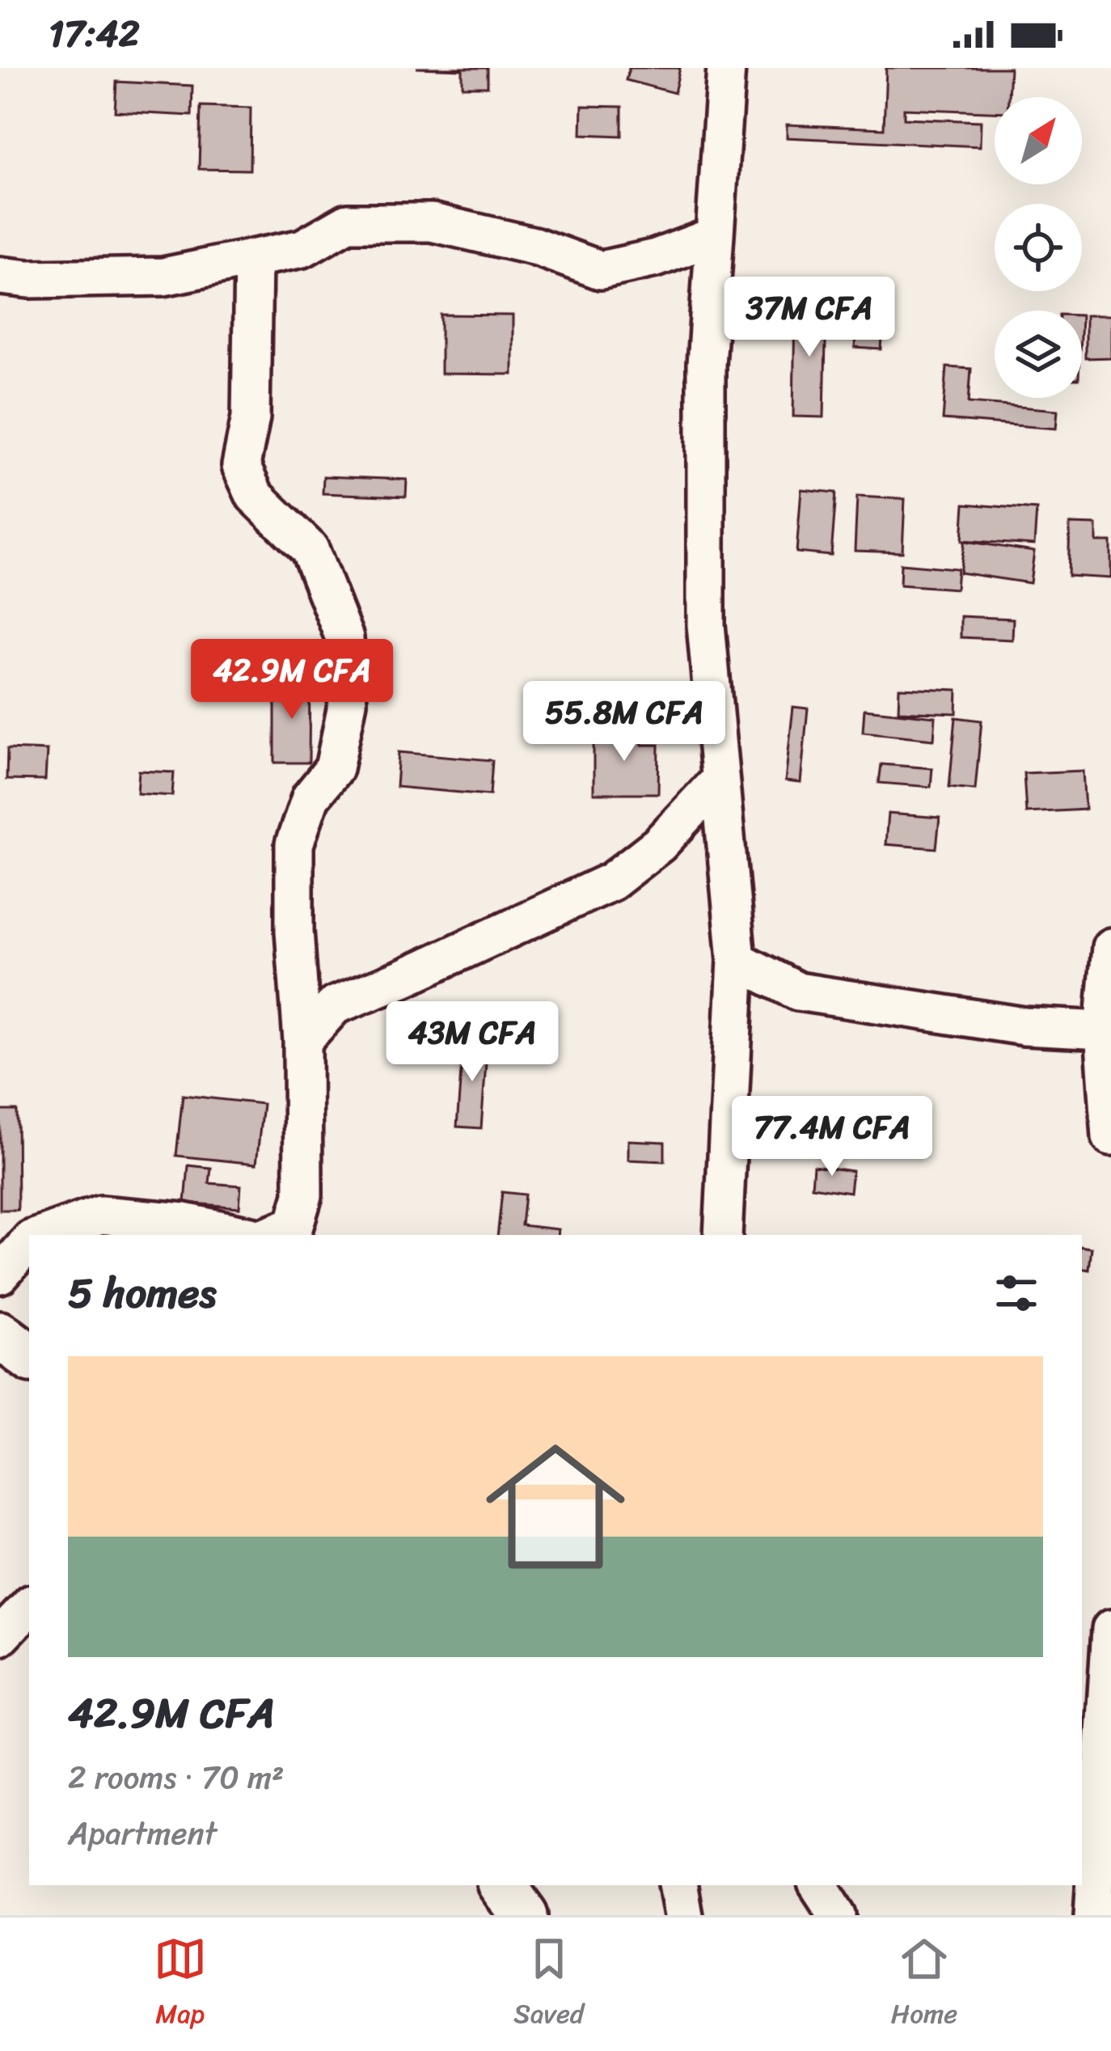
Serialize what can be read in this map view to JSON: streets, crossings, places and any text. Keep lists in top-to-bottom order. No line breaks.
{"north":"top right","page":{"status":"17:42","price":["37M CFA","42.9M CFA","55.8M CFA","43M CFA","77.4M CFA"],"heading":"5 homes","list":[{"name":"42.9M CFA","note":"2 rooms · 70 m² · Apartment"}],"tabs":["Map","Saved","Home"]}}
